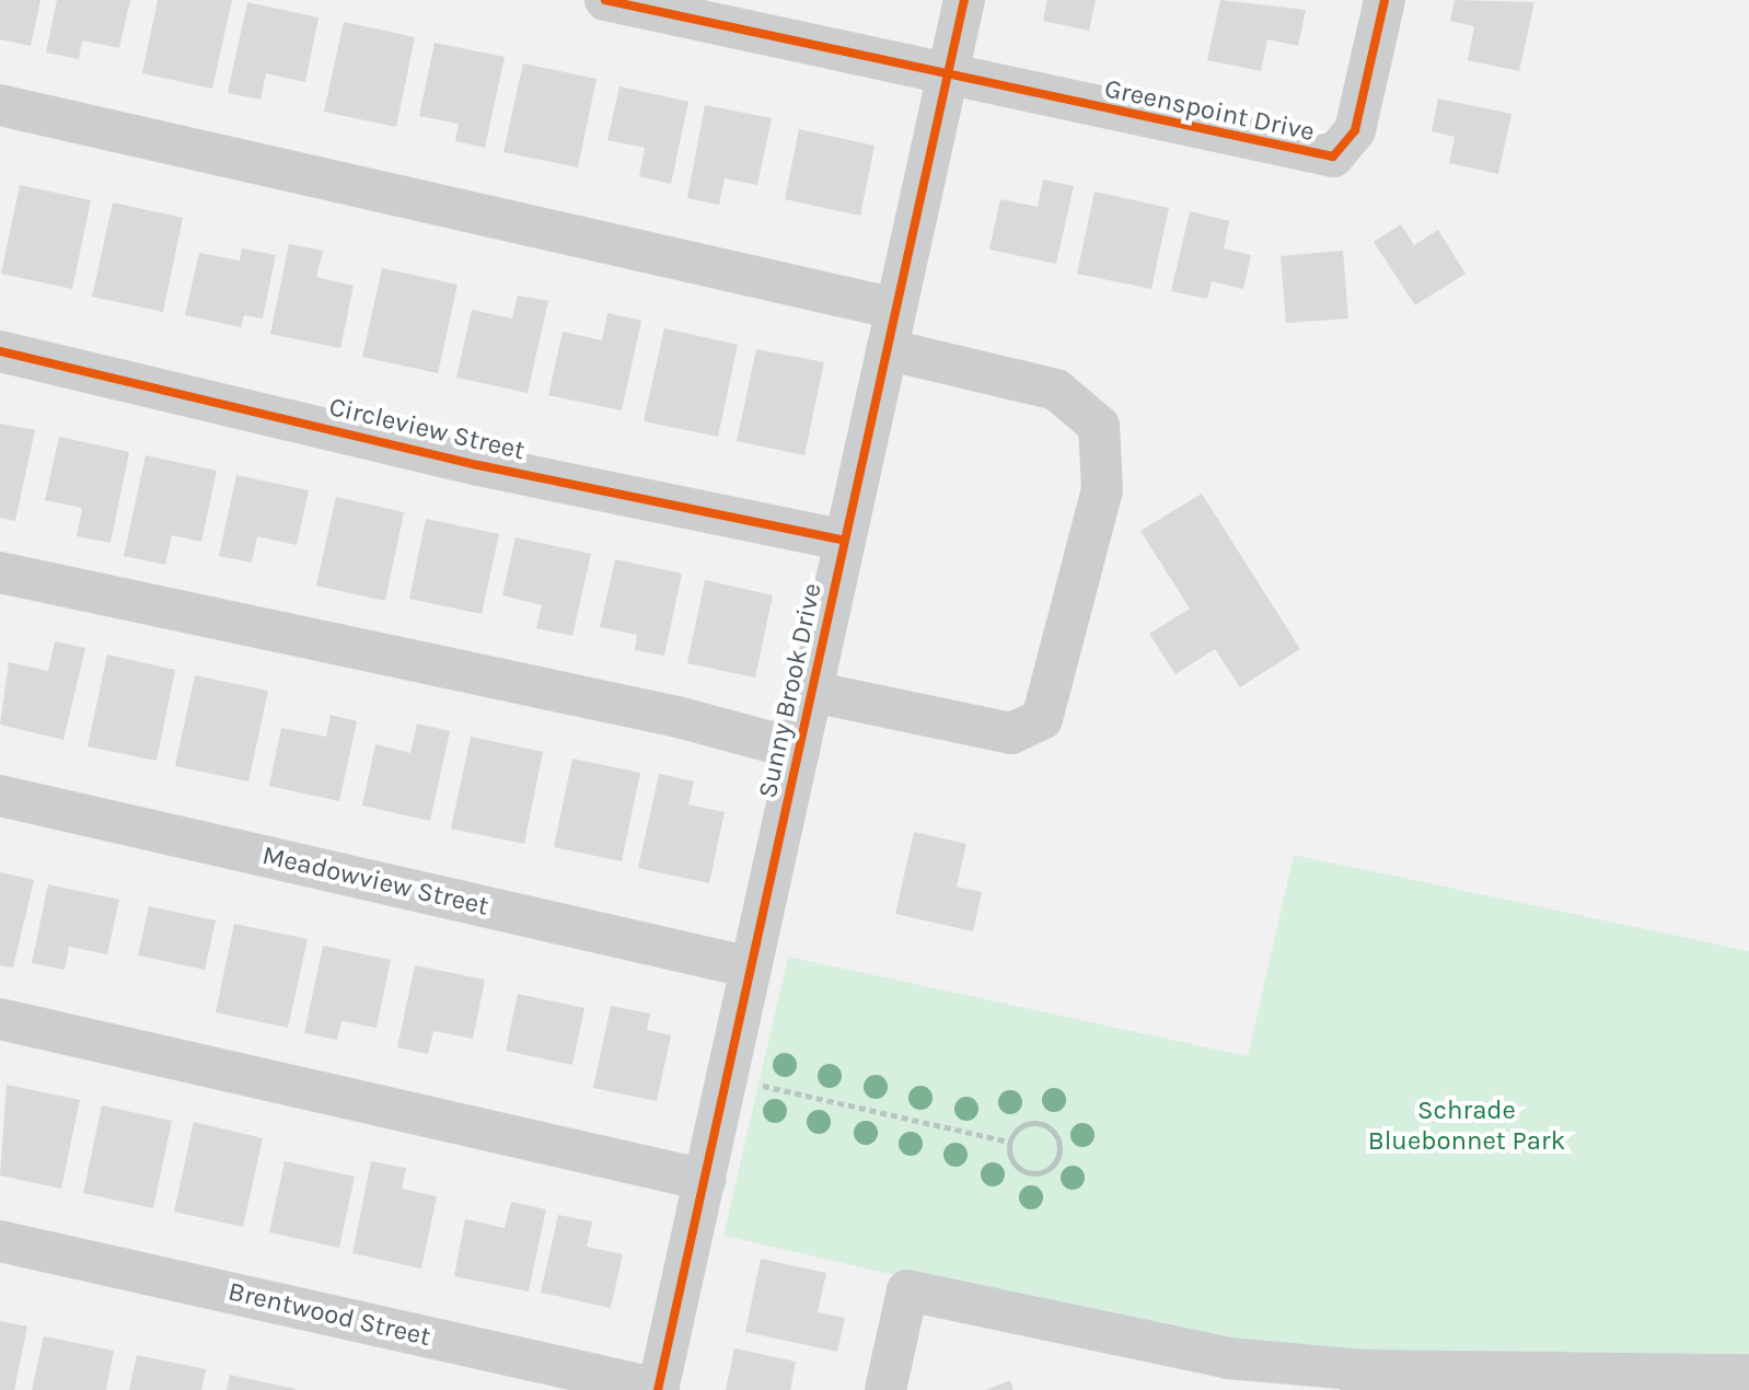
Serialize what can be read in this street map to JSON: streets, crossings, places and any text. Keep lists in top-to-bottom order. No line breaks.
{"streets":{"street":["Greenspoint Drive","Circleview Street","Sunny Brook Drive","Meadowview Street","Brentwood Street"]},"crossings":[["Greenspoint Drive","Sunny Brook Drive"],["Circleview Street","Sunny Brook Drive"],["Sunny Brook Drive","Meadowview Street"],["Sunny Brook Drive","Brentwood Street"]],"parks":["Schrade Bluebonnet Park"]}
